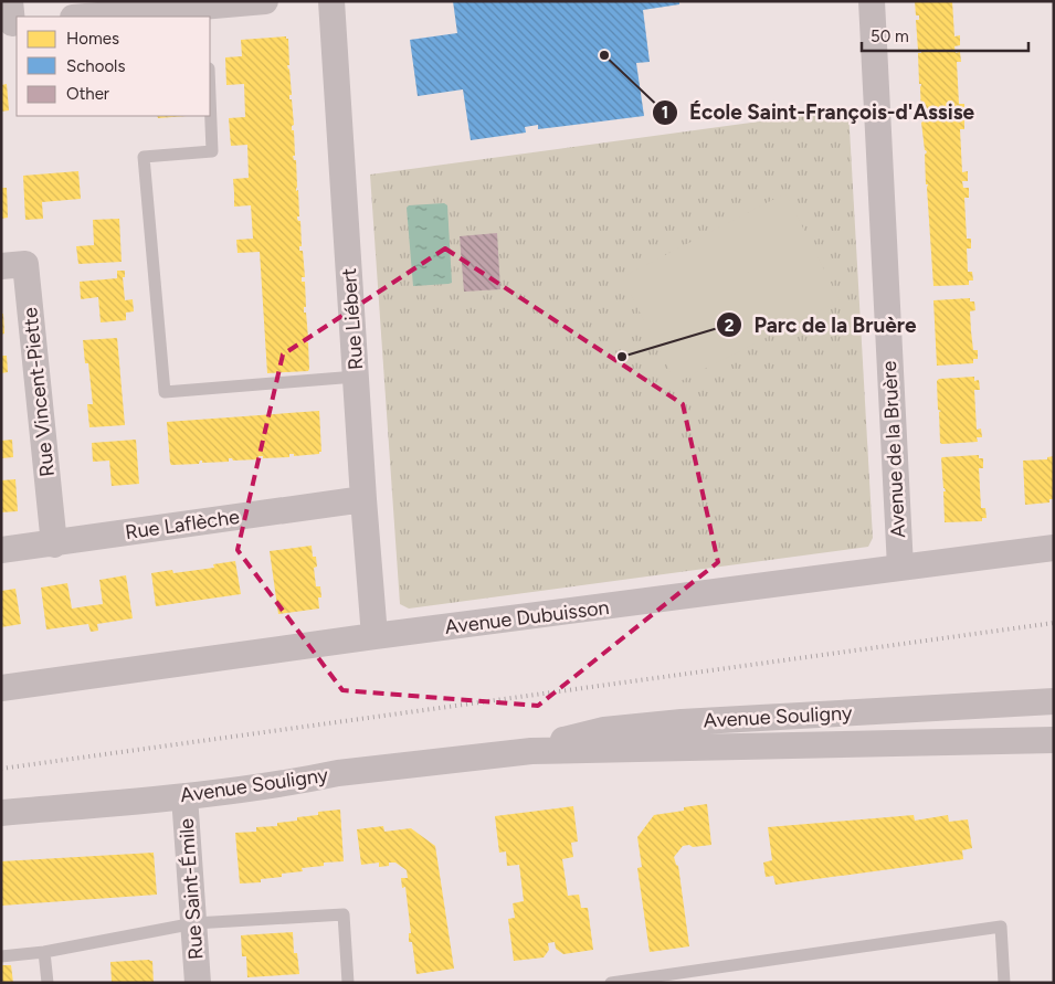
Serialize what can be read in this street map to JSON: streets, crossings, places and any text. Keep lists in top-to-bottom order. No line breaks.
{"streets":{"street":["Rue Liébert","Rue Vincent-Piette","Avenue de la Bruère","Rue Laflèche","Avenue Dubuisson","Avenue Souligny","Rue Saint-Émile"]},"crossings":[["Rue Liébert","Rue Laflèche"],["Rue Liébert","Avenue Dubuisson"],["Rue Vincent-Piette","Rue Laflèche"],["Avenue de la Bruère","Avenue Dubuisson"],["Avenue Souligny","Rue Saint-Émile"]],"places":["École Saint-François-d'Assise","Parc de la Bruère"],"legend":["Homes","Schools","Other"],"scale_bar":"50 m"}
